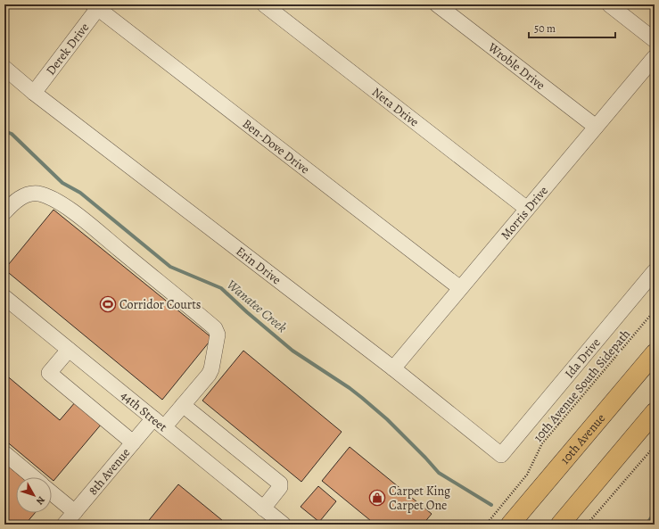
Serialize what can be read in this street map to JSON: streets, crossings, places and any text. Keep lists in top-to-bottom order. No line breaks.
{"streets":{"main road":["10th Avenue"],"street":["Derek Drive","Wroble Drive","Neta Drive","Ben-Dove Drive","Morris Drive","Erin Drive","Ida Drive","44th Street","8th Avenue"],"path":["10th Avenue South Sidepath"]},"crossings":[["Derek Drive","Ben-Dove Drive"],["Derek Drive","Erin Drive"],["Wroble Drive","Morris Drive"],["Neta Drive","Morris Drive"],["Ben-Dove Drive","Morris Drive"],["Morris Drive","Erin Drive"],["Erin Drive","Ida Drive"],["44th Street","8th Avenue"]],"water":["Wanatee Creek"],"places":{"sports":["Corridor Courts"],"shop":["Carpet King Carpet One"]},"scale_bar":"50 m","north":"bottom right"}
